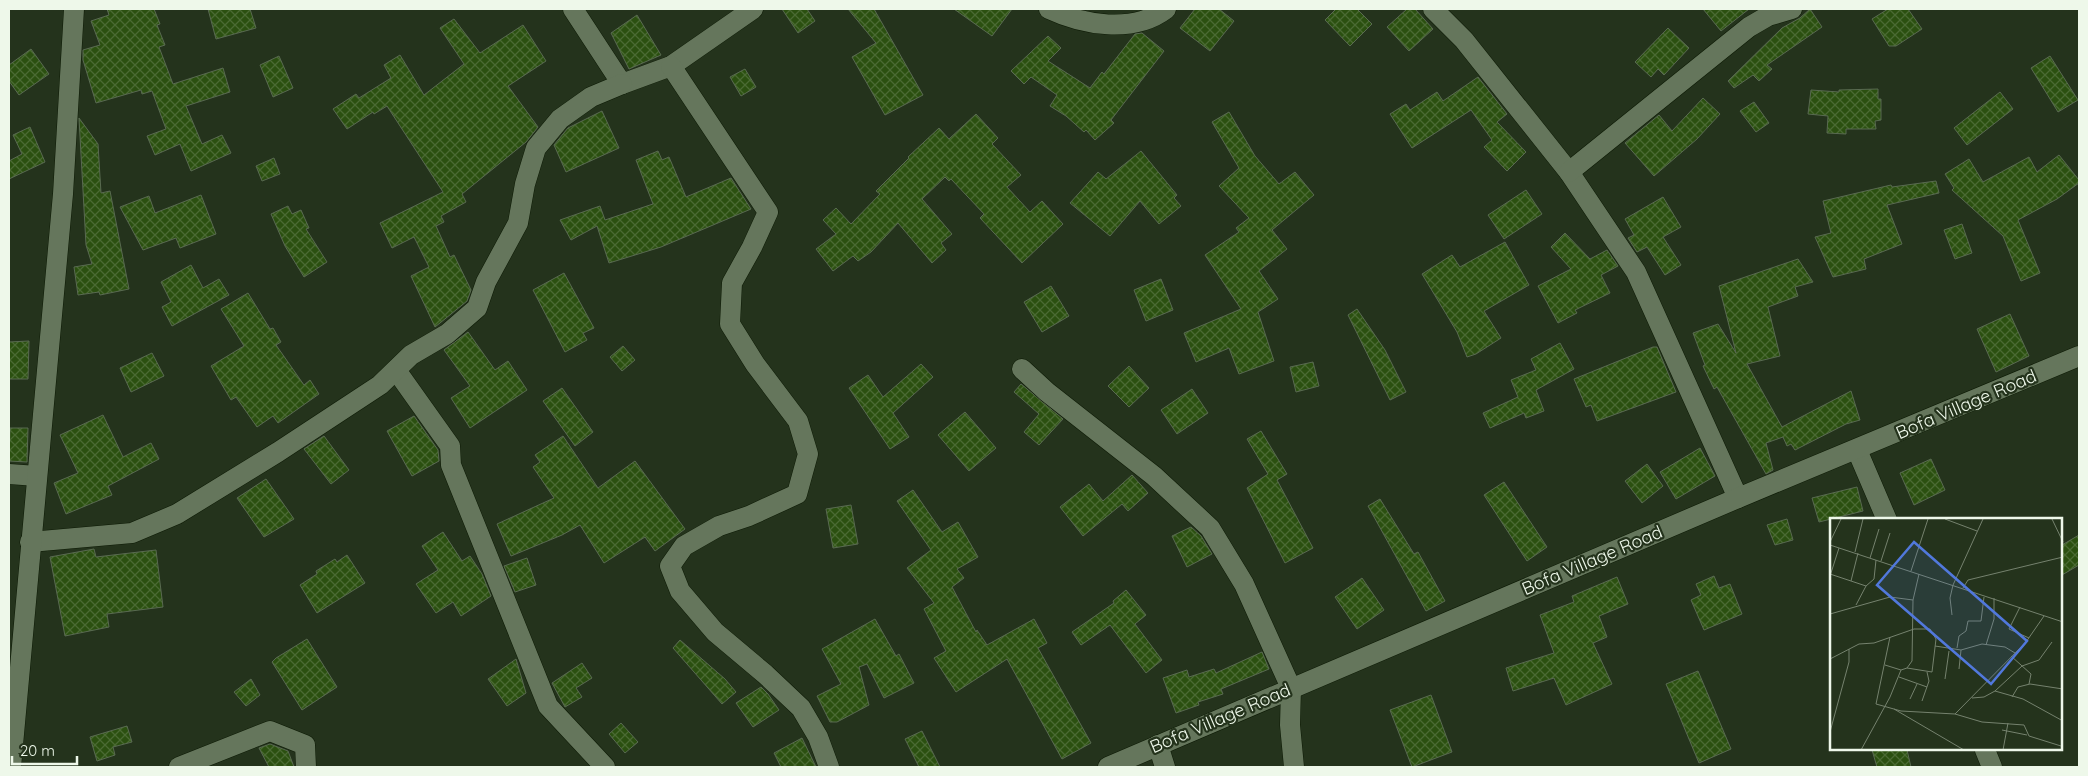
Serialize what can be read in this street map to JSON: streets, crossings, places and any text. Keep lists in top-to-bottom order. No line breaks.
{"streets":{"street":["Bofa Village Road"]},"scale_bar":"20 m"}
